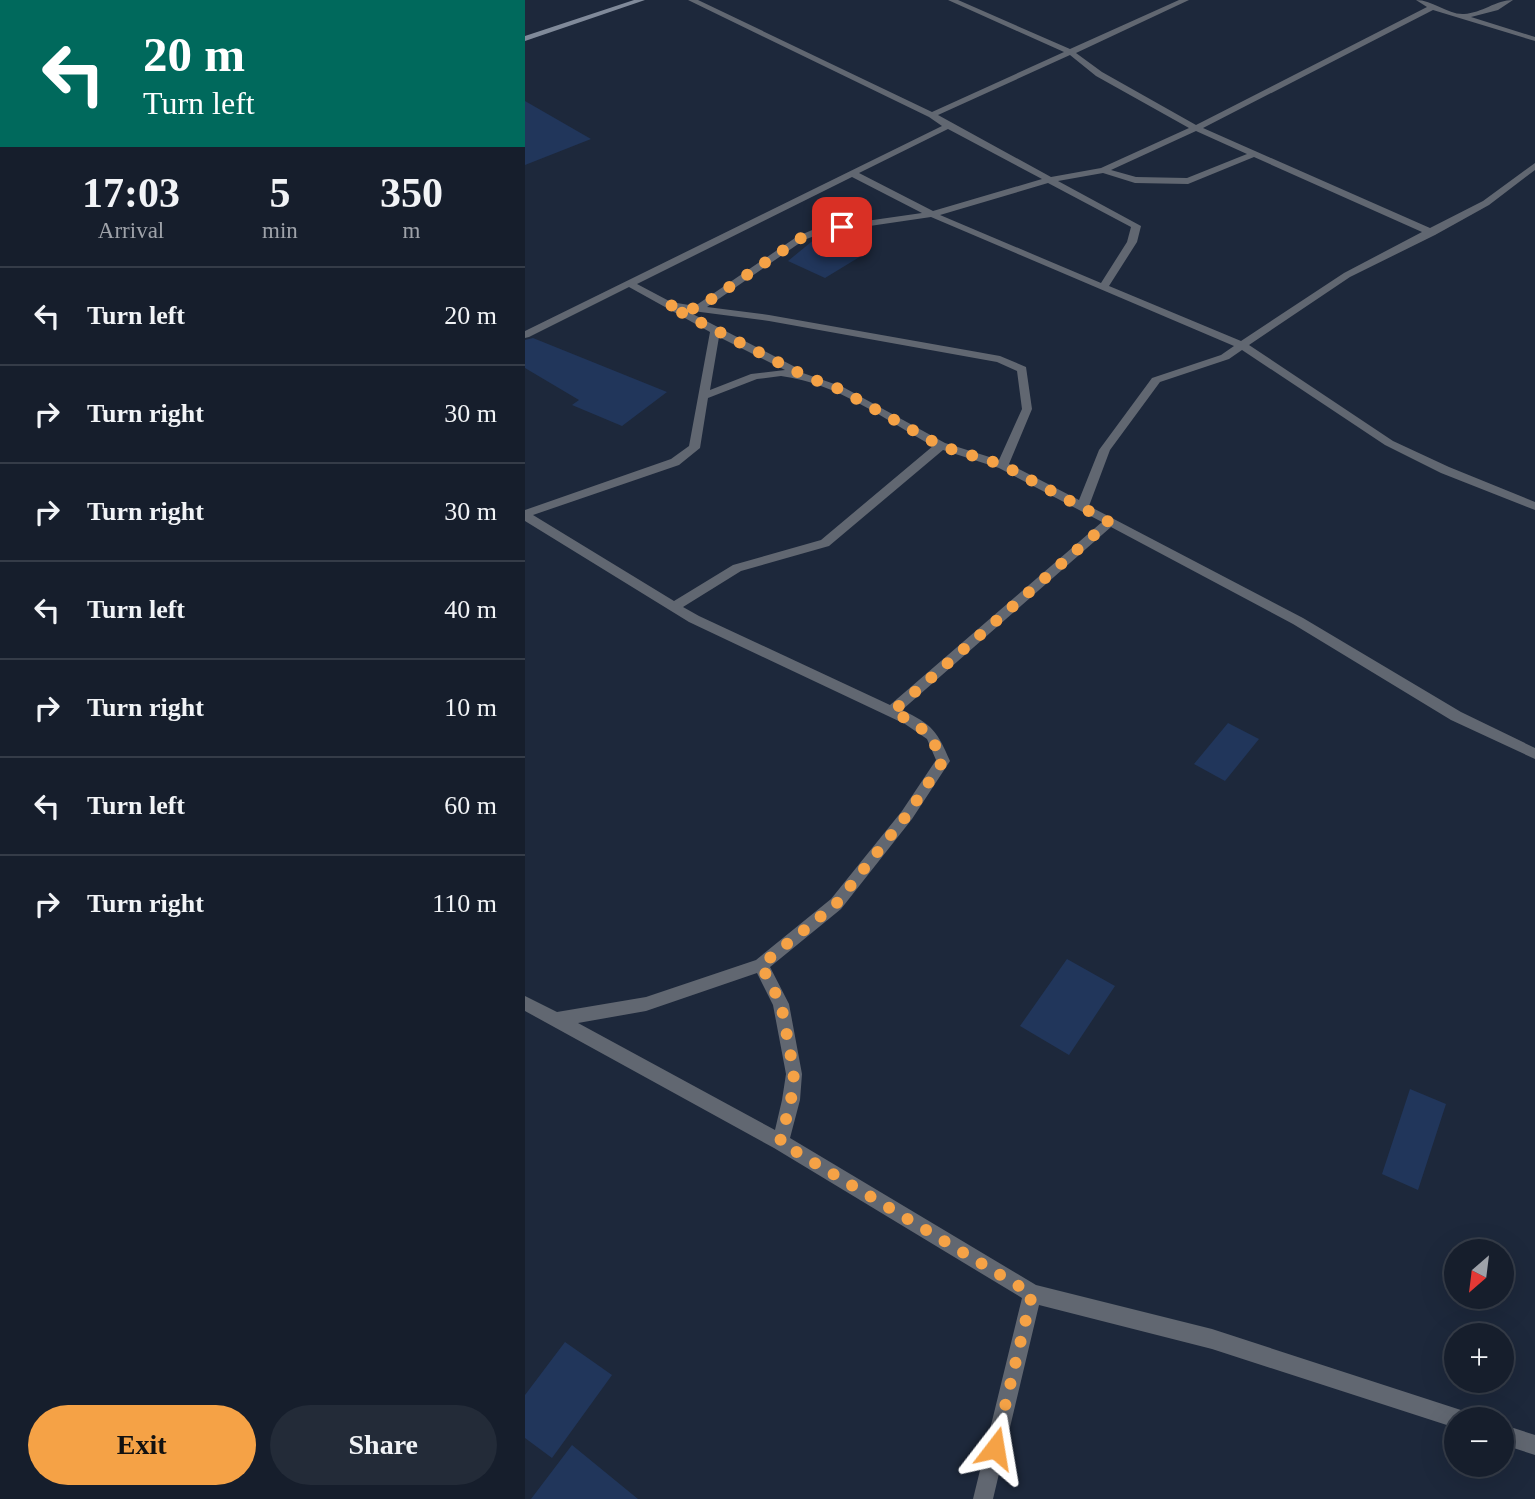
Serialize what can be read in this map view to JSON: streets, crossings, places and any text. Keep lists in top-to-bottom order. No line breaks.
{"north":"bottom left","page":{"turn":["20 m","Turn left"],"eta":["17:03","Arrival","5","min","350","m"],"list":[{"name":"Turn left","value":"20 m"},{"name":"Turn right","value":"30 m"},{"name":"Turn right","value":"30 m"},{"name":"Turn left","value":"40 m"},{"name":"Turn right","value":"10 m"},{"name":"Turn left","value":"60 m"},{"name":"Turn right","value":"110 m"}],"map_buttons":["+","−"],"buttons":["Exit","Share"]}}
